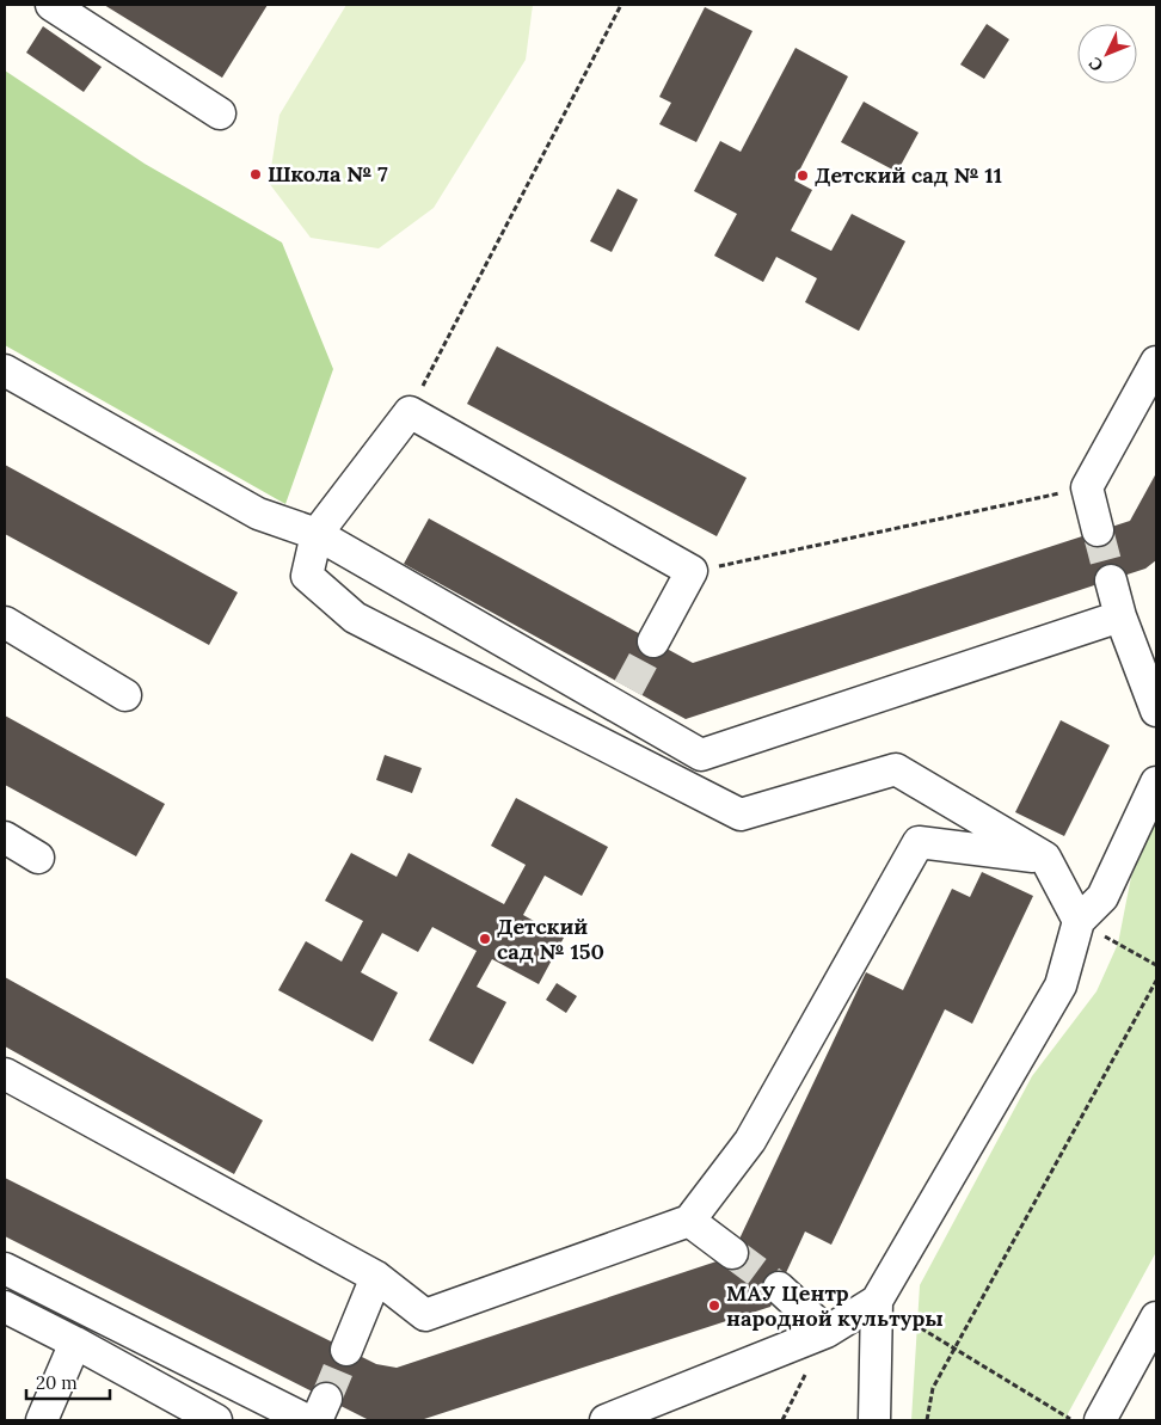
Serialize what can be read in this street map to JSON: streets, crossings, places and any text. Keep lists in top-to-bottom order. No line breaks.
{"places":["Школа № 7","Детский сад № 11","Детский сад № 150","МАУ Центр народной культуры"],"scale_bar":"20 m","north":"bottom left"}
